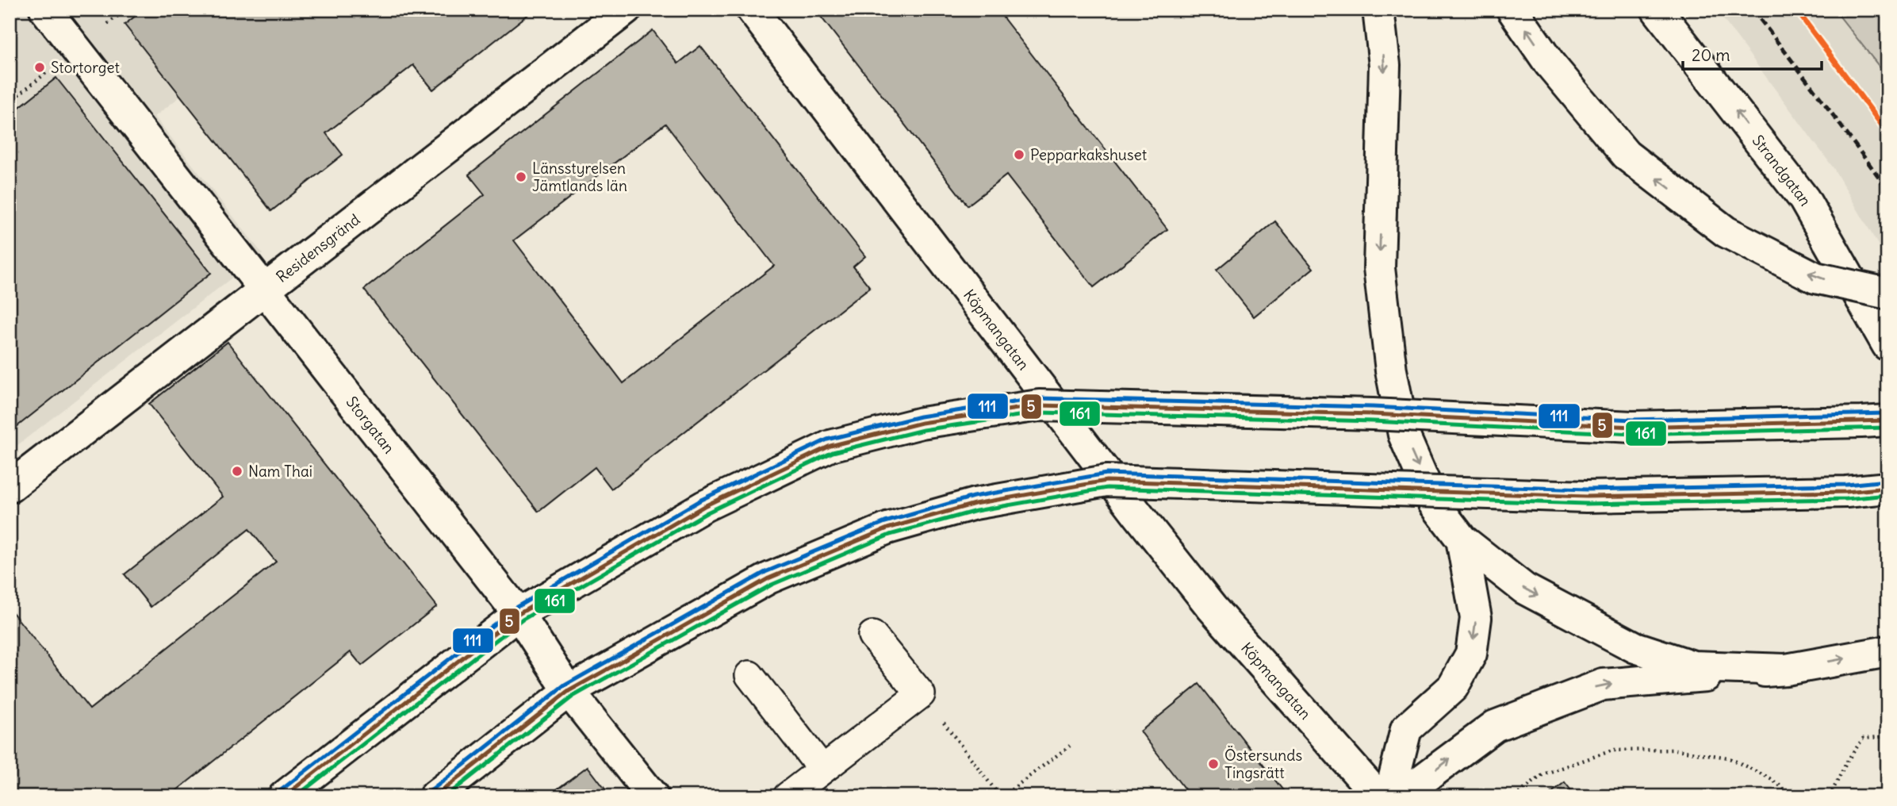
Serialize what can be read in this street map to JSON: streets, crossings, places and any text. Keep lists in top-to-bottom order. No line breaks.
{"streets":{"main road":["Strandgatan","Residensgränd","Köpmangatan","Storgatan"]},"crossings":[["Residensgränd","Storgatan"]],"places":["Stortorget","Pepparkakshuset","Länsstyrelsen Jämtlands län","Nam Thai","Östersunds Tingsrätt"],"lines":["transit line 111","transit line 5","transit line 161"],"scale_bar":"20 m"}
